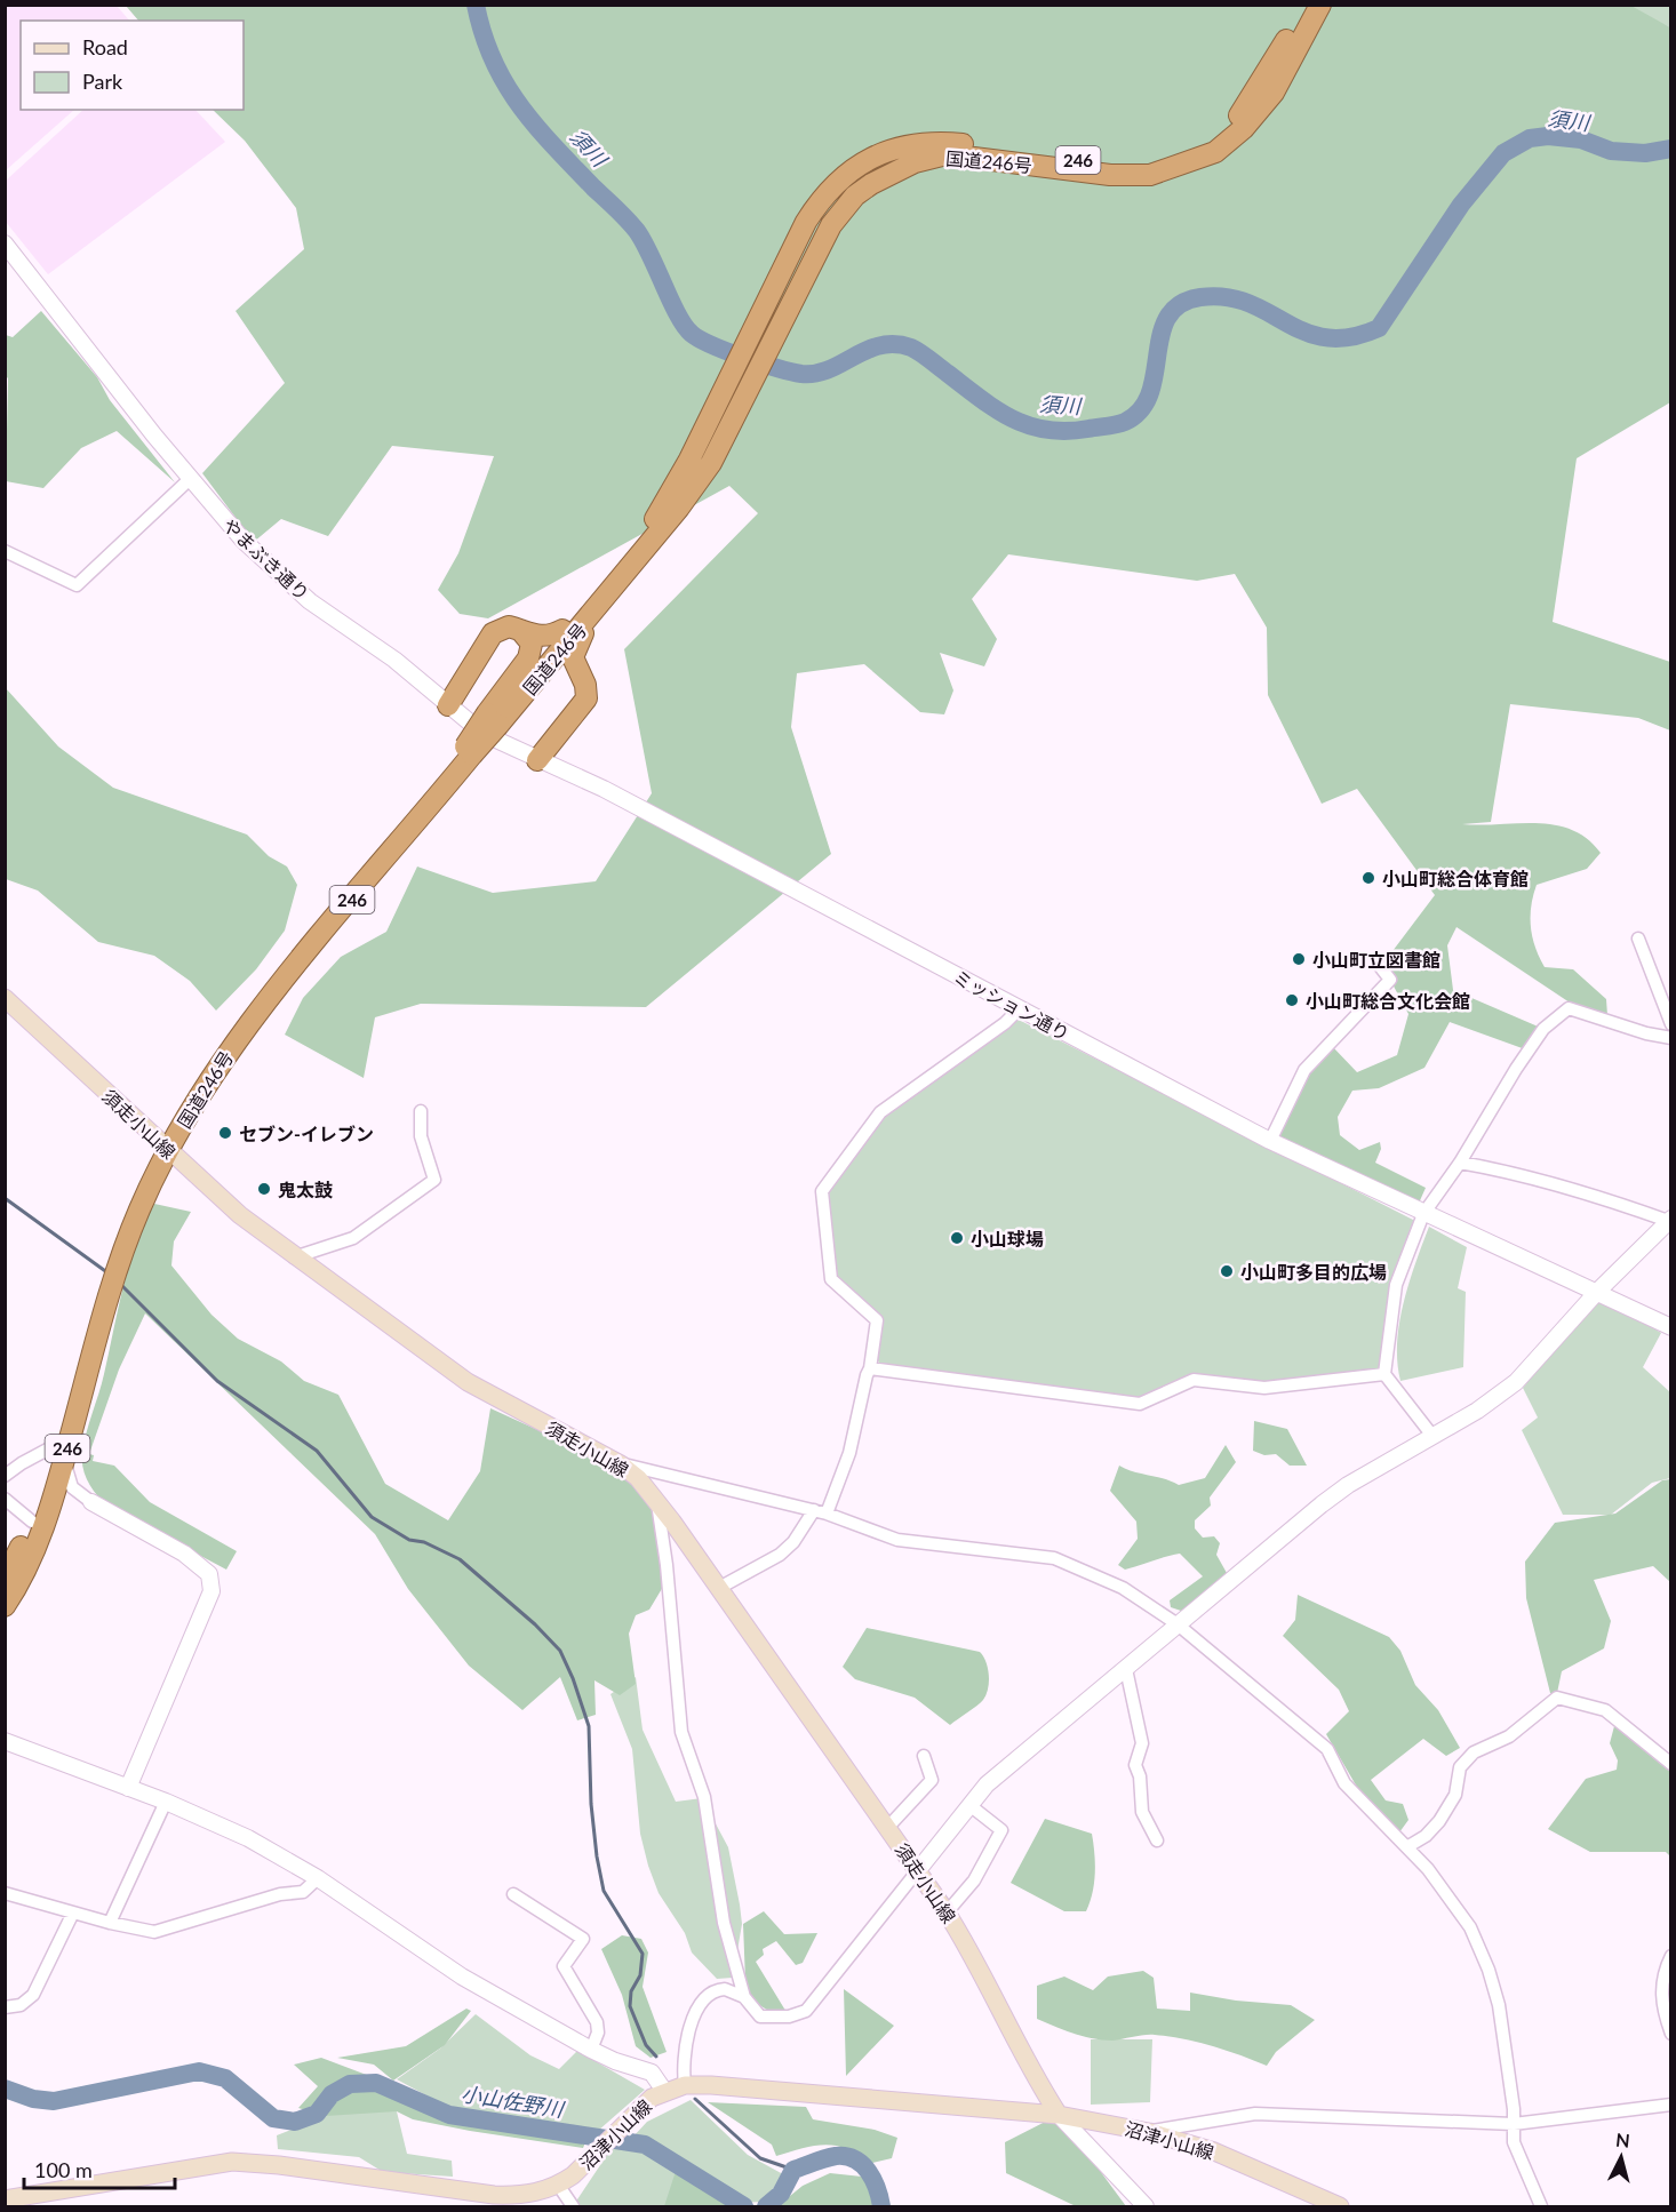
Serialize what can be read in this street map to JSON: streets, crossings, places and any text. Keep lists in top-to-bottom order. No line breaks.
{"streets":{"highway":["246","国道246号"],"main road":["須走小山線","沼津小山線"],"street":["やまぶき通り","ミッション通り"]},"crossings":[["国道246号","須走小山線"],["やまぶき通り","ミッション通り"],["須走小山線","沼津小山線"]],"water":["須川","小山佐野川"],"places":["小山町総合体育館","小山町立図書館","小山町総合文化会館","セブン-イレブン","鬼太鼓","小山球場","小山町多目的広場"],"legend":["Road","Park"],"scale_bar":"100 m","north":"top"}
